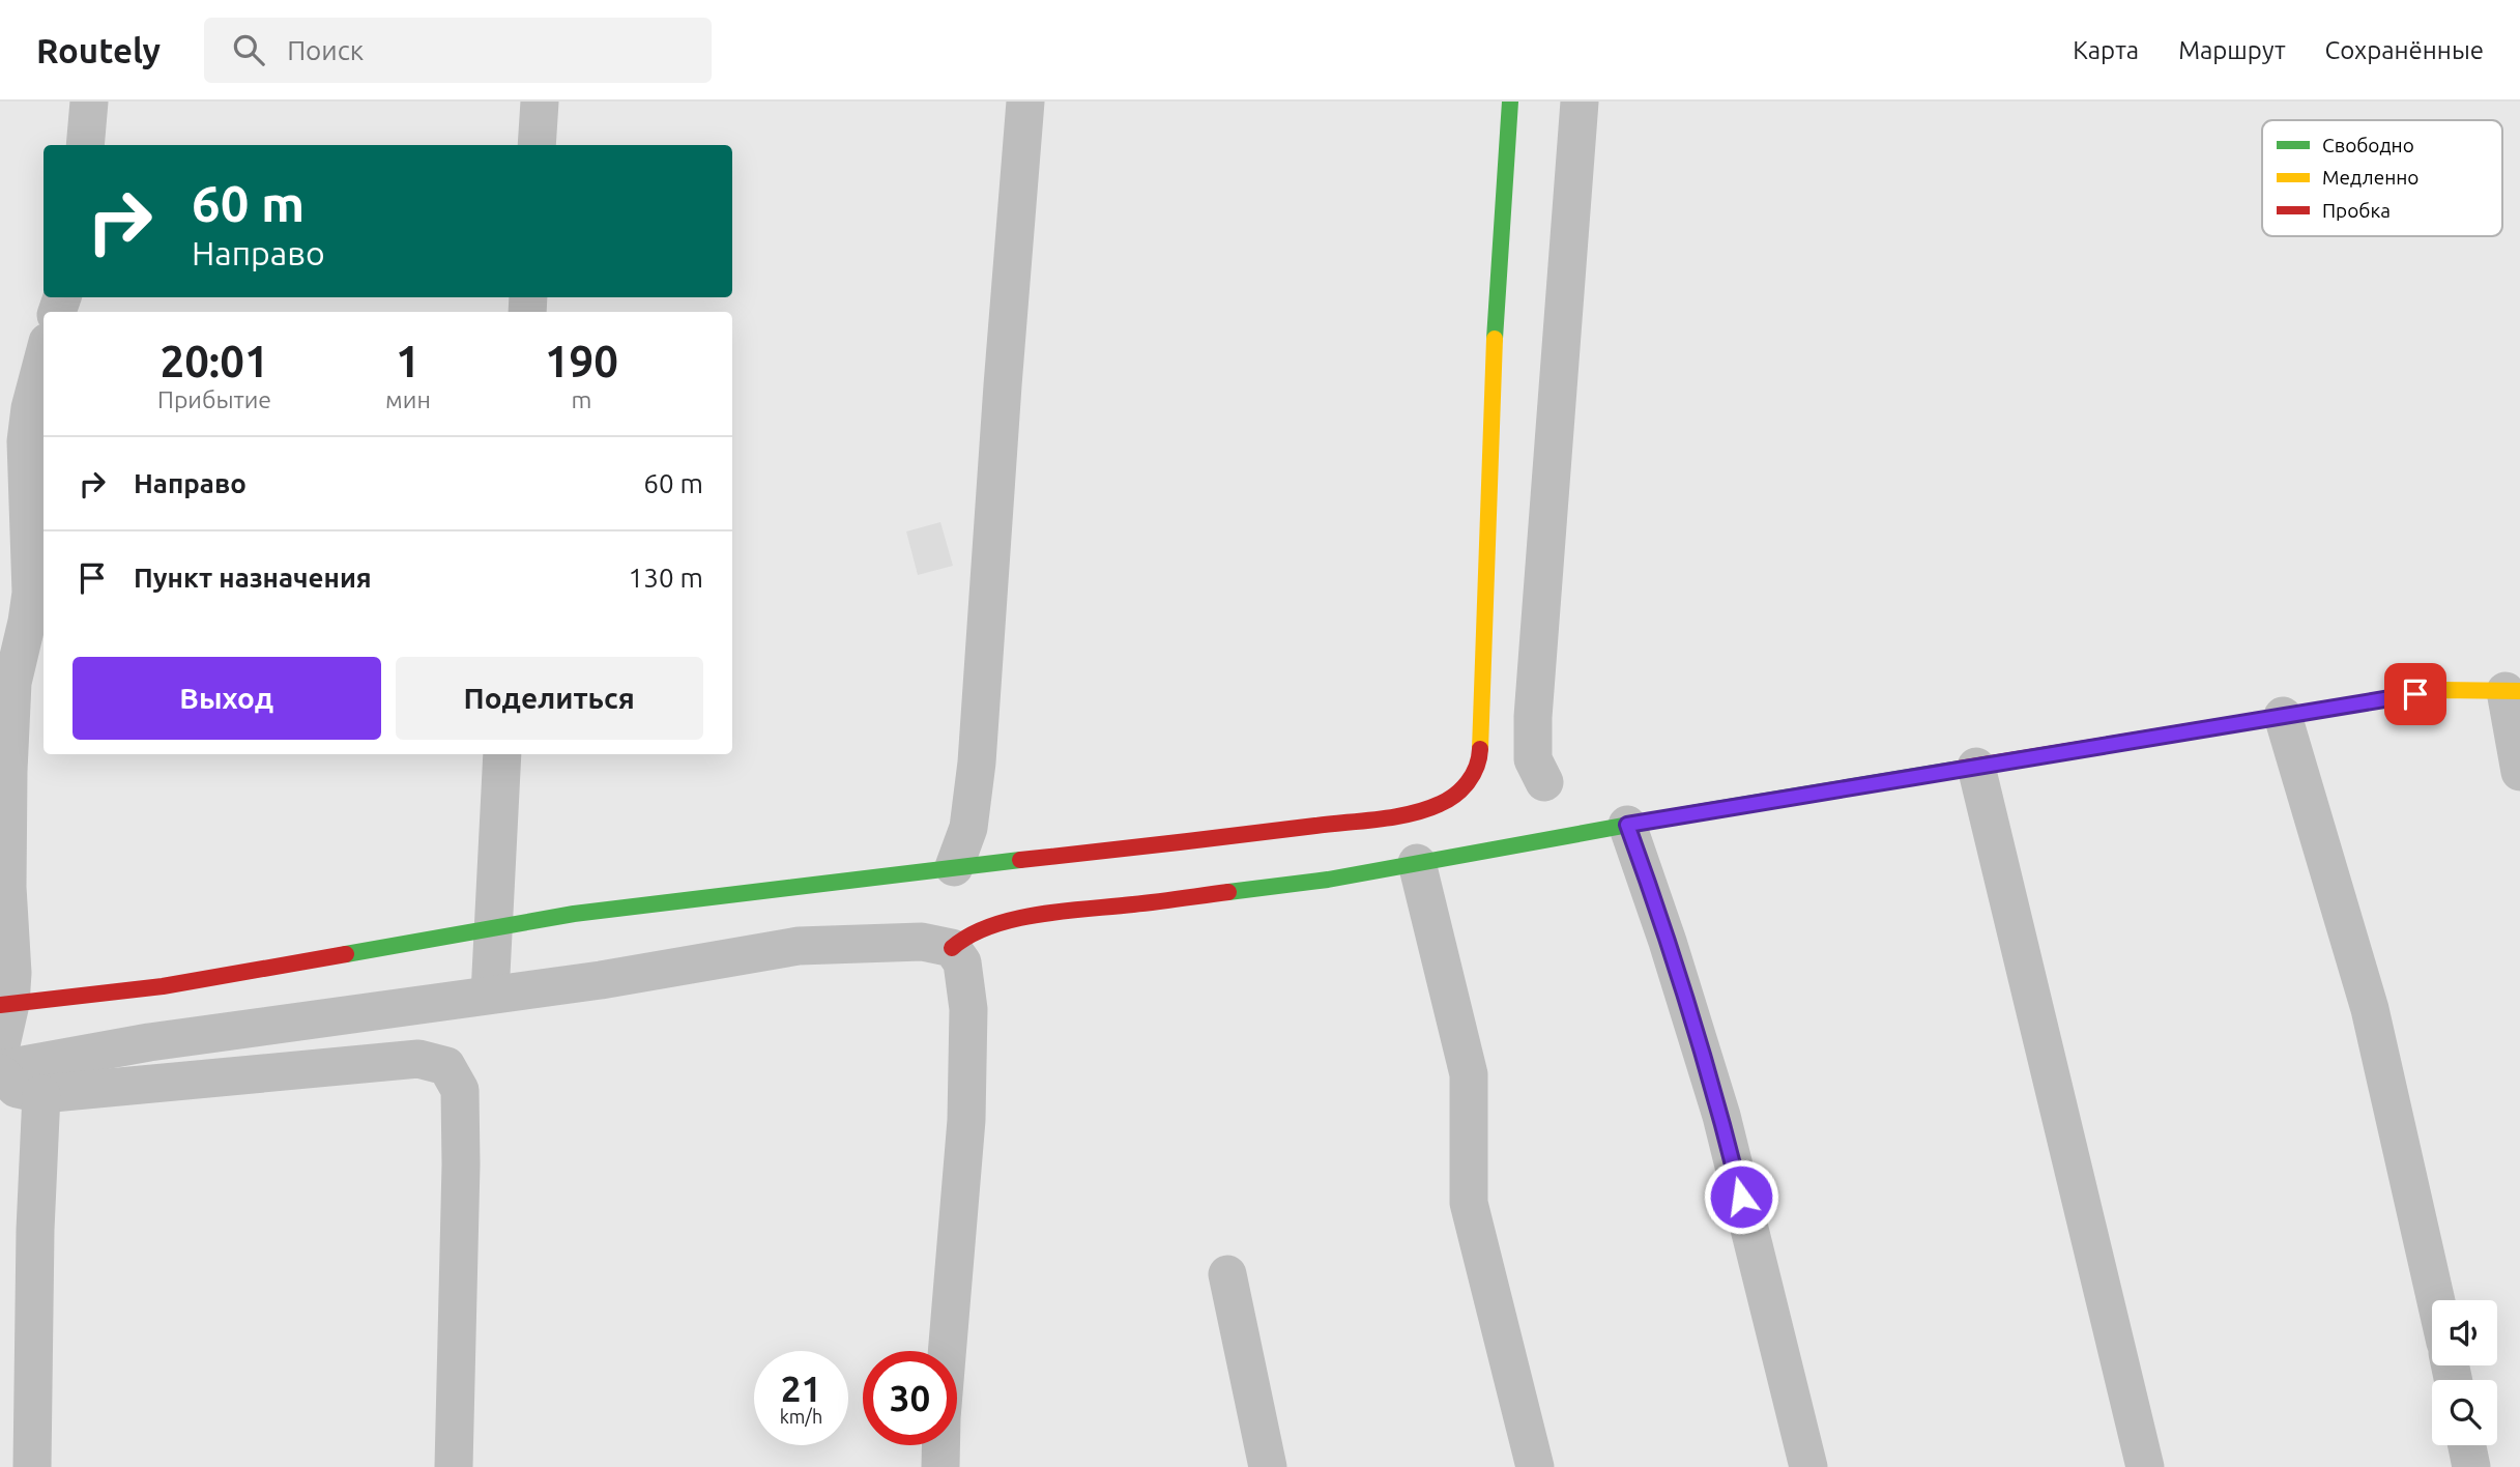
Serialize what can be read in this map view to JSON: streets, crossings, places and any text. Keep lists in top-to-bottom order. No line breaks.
{"legend":["Свободно","Медленно","Пробка"],"page":{"header":"Routely","search":"Поиск","nav":["Карта","Маршрут","Сохранённые"],"turn":["60 m","Направо"],"eta":["20:01","Прибытие","1","мин","190","m"],"list":[{"name":"Направо","value":"60 m"},{"name":"Пункт назначения","value":"130 m"}],"buttons":["Выход","Поделиться"],"speed":"21 km/h","limit":"30"}}
